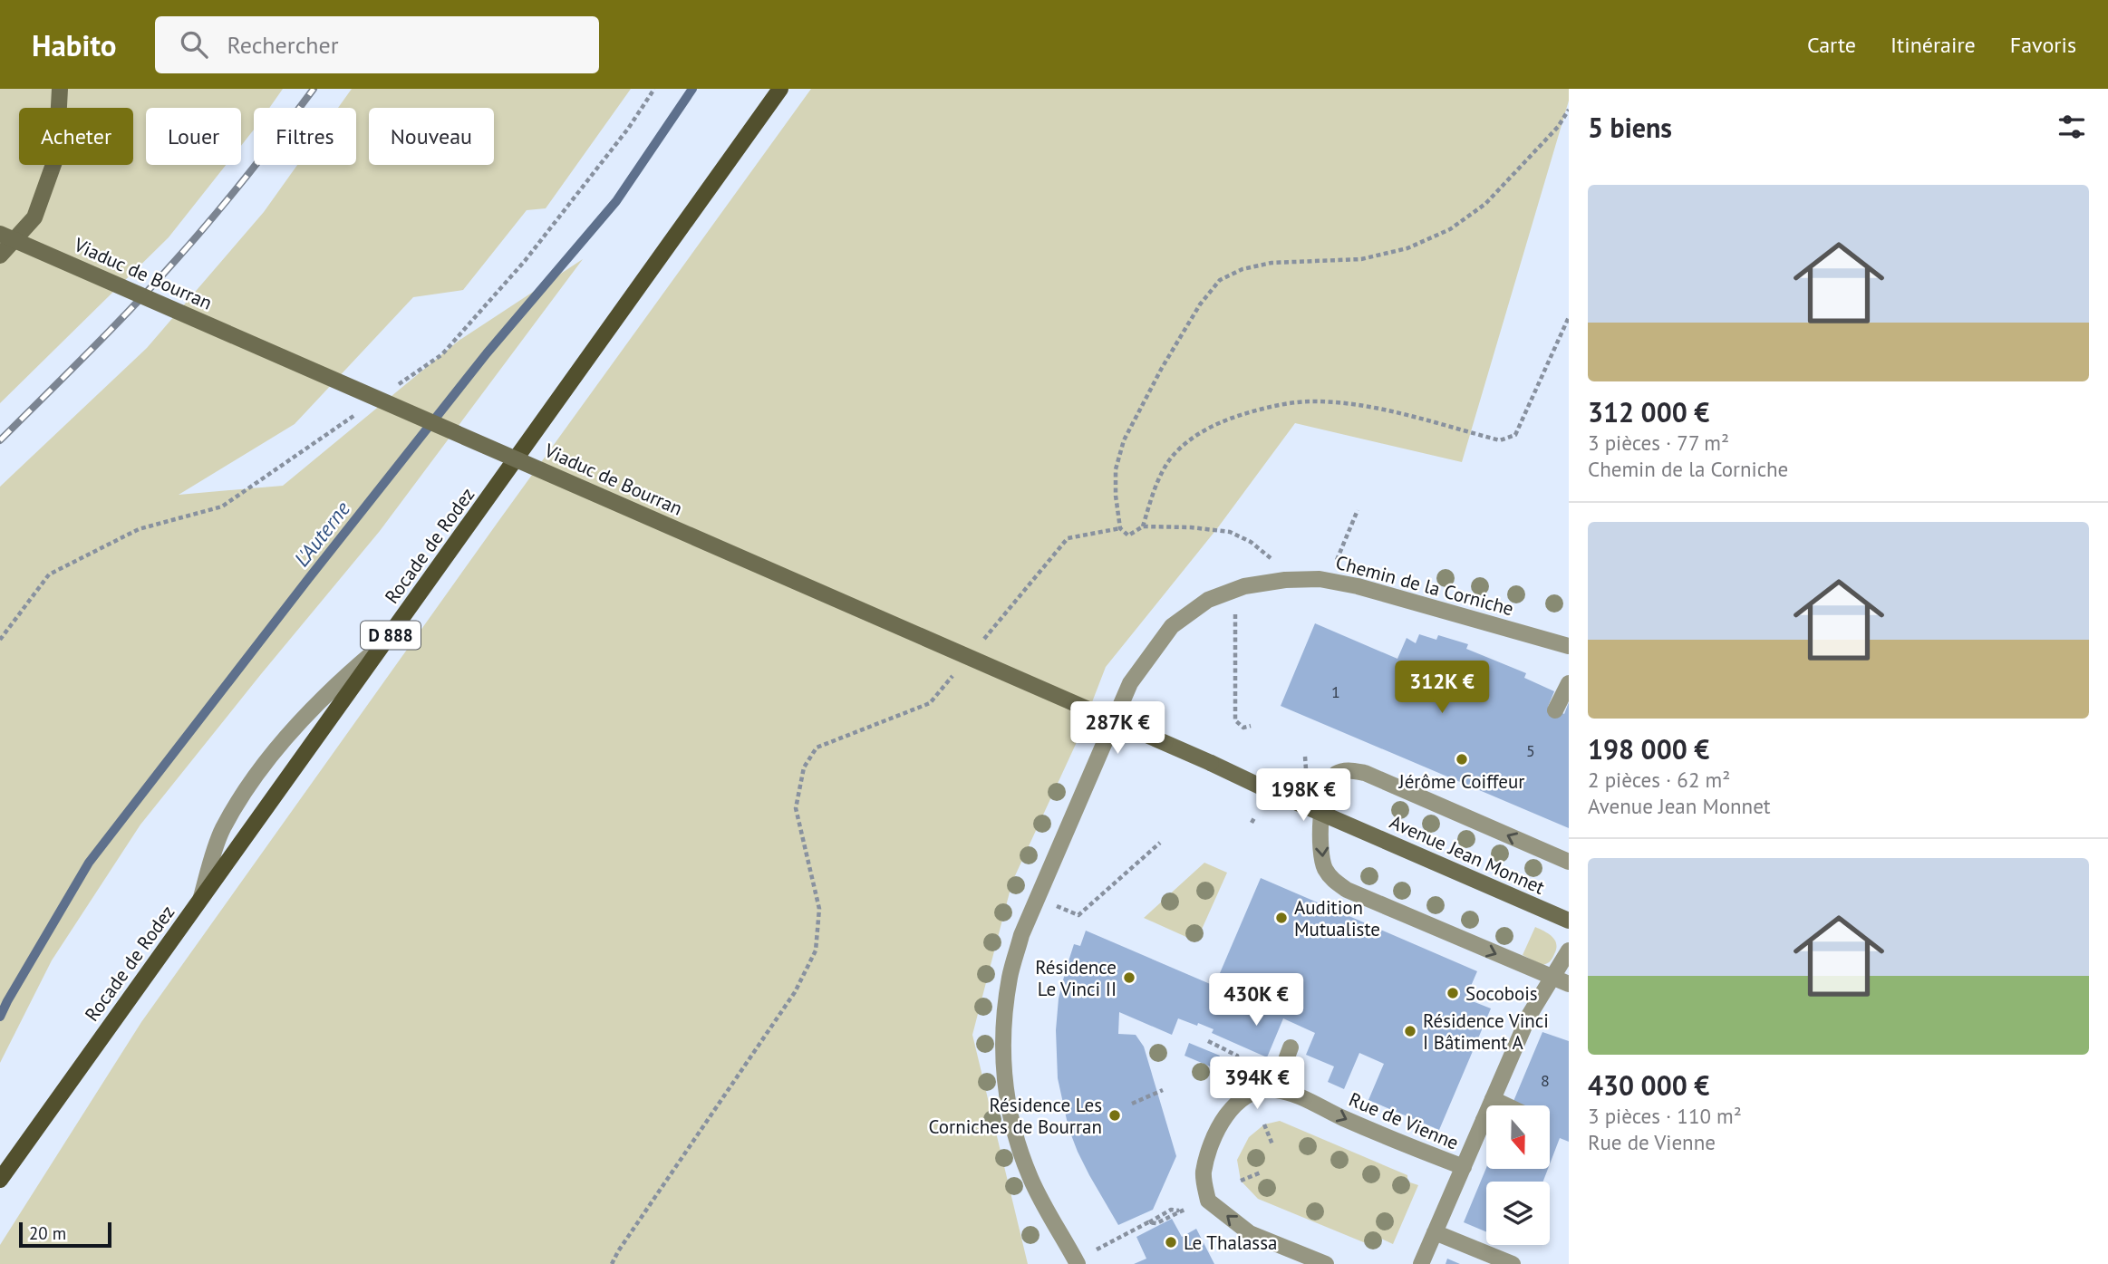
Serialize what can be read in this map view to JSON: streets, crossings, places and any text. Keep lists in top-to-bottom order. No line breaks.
{"streets":{"main road":["Viaduc de Bourran","Rocade de Rodez","D 888","Avenue Jean Monnet"],"street":["Chemin de la Corniche","Rue de Vienne"]},"crossings":[["Viaduc de Bourran","Avenue Jean Monnet"]],"one_way":["Rue de Vienne"],"water":["L'Auterne"],"places":["Jérôme Coiffeur","Audition Mutualiste","Résidence Le Vinci II","Socobois","Résidence Vinci I Bâtiment A","Résidence Les Corniches de Bourran","Le Thalassa"],"house_numbers":["1","5","8"],"scale_bar":"20 m","north":"bottom","page":{"header":"Habito","search":"Rechercher","nav":["Carte","Itinéraire","Favoris"],"heading":"5 biens","chip":["Acheter","Louer","Filtres","Nouveau"],"list":[{"name":"312 000 €","note":"3 pièces · 77 m² · Chemin de la Corniche"},{"name":"198 000 €","note":"2 pièces · 62 m² · Avenue Jean Monnet"},{"name":"430 000 €","note":"3 pièces · 110 m² · Rue de Vienne"}],"price":["312K €","287K €","198K €","430K €","394K €"],"scale":"20 m"}}
